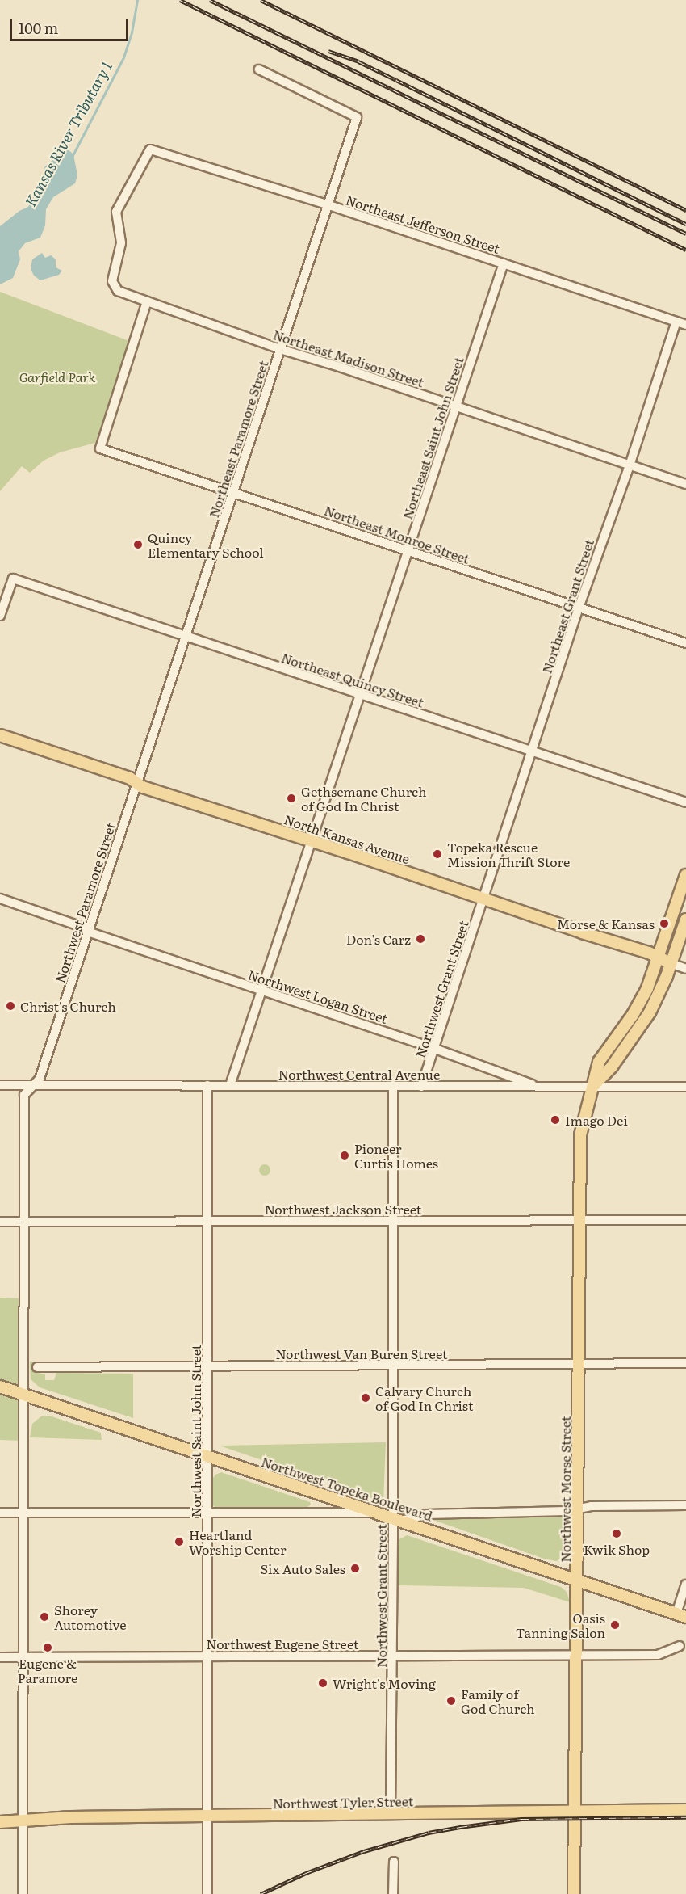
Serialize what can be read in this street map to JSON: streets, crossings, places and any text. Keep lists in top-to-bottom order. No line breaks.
{"streets":{"main road":["North Kansas Avenue","Northwest Topeka Boulevard","Northwest Morse Street","Northwest Tyler Street"],"street":["Northeast Jefferson Street","Northeast Madison Street","Northeast Saint John Street","Northeast Paramore Street","Northeast Monroe Street","Northeast Grant Street","Northeast Quincy Street","Northwest Paramore Street","Northwest Grant Street","Northwest Logan Street","Northwest Central Avenue","Northwest Jackson Street","Northwest Van Buren Street","Northwest Saint John Street","Northwest Eugene Street"]},"crossings":[["Northeast Jefferson Street","Northeast Madison Street"],["Northeast Jefferson Street","Northeast Saint John Street"],["Northeast Jefferson Street","Northeast Paramore Street"],["Northeast Jefferson Street","Northeast Grant Street"],["Northeast Madison Street","Northeast Saint John Street"],["Northeast Madison Street","Northeast Paramore Street"],["Northeast Madison Street","Northeast Monroe Street"],["Northeast Madison Street","Northeast Grant Street"],["Northeast Saint John Street","Northeast Monroe Street"],["Northeast Saint John Street","Northeast Quincy Street"],["Northeast Saint John Street","North Kansas Avenue"],["Northeast Paramore Street","Northeast Monroe Street"],["Northeast Paramore Street","Northeast Quincy Street"],["Northeast Paramore Street","North Kansas Avenue"],["Northeast Paramore Street","Northwest Paramore Street"],["Northeast Monroe Street","Northeast Grant Street"],["Northeast Grant Street","Northeast Quincy Street"],["Northeast Grant Street","North Kansas Avenue"],["Northeast Grant Street","Northwest Grant Street"],["North Kansas Avenue","Northwest Paramore Street"],["North Kansas Avenue","Northwest Grant Street"],["North Kansas Avenue","Northwest Morse Street"],["Northwest Paramore Street","Northwest Logan Street"],["Northwest Paramore Street","Northwest Central Avenue"],["Northwest Paramore Street","Northwest Jackson Street"],["Northwest Paramore Street","Northwest Topeka Boulevard"],["Northwest Paramore Street","Northwest Eugene Street"],["Northwest Paramore Street","Northwest Tyler Street"],["Northwest Grant Street","Northwest Logan Street"],["Northwest Grant Street","Northwest Central Avenue"],["Northwest Grant Street","Northwest Jackson Street"],["Northwest Grant Street","Northwest Van Buren Street"],["Northwest Grant Street","Northwest Topeka Boulevard"],["Northwest Grant Street","Northwest Eugene Street"],["Northwest Grant Street","Northwest Tyler Street"],["Northwest Logan Street","Northwest Central Avenue"],["Northwest Central Avenue","Northwest Saint John Street"],["Northwest Central Avenue","Northwest Morse Street"],["Northwest Jackson Street","Northwest Saint John Street"],["Northwest Jackson Street","Northwest Morse Street"],["Northwest Van Buren Street","Northwest Saint John Street"],["Northwest Van Buren Street","Northwest Morse Street"],["Northwest Saint John Street","Northwest Topeka Boulevard"],["Northwest Saint John Street","Northwest Eugene Street"],["Northwest Saint John Street","Northwest Tyler Street"],["Northwest Topeka Boulevard","Northwest Morse Street"],["Northwest Morse Street","Northwest Eugene Street"],["Northwest Morse Street","Northwest Tyler Street"]],"water":["Kansas River Tributary 1"],"parks":["Garfield Park"],"places":["Quincy Elementary School","Gethsemane Church of God In Christ","Topeka Rescue Mission Thrift Store","Morse & Kansas","Don's Carz","Christ's Church","Imago Dei","Pioneer Curtis Homes","Calvary Church of God In Christ","Kwik Shop","Heartland Worship Center","Six Auto Sales","Shorey Automotive","Oasis Tanning Salon","Eugene & Paramore","Wright's Moving","Family of God Church"],"scale_bar":"100 m"}
